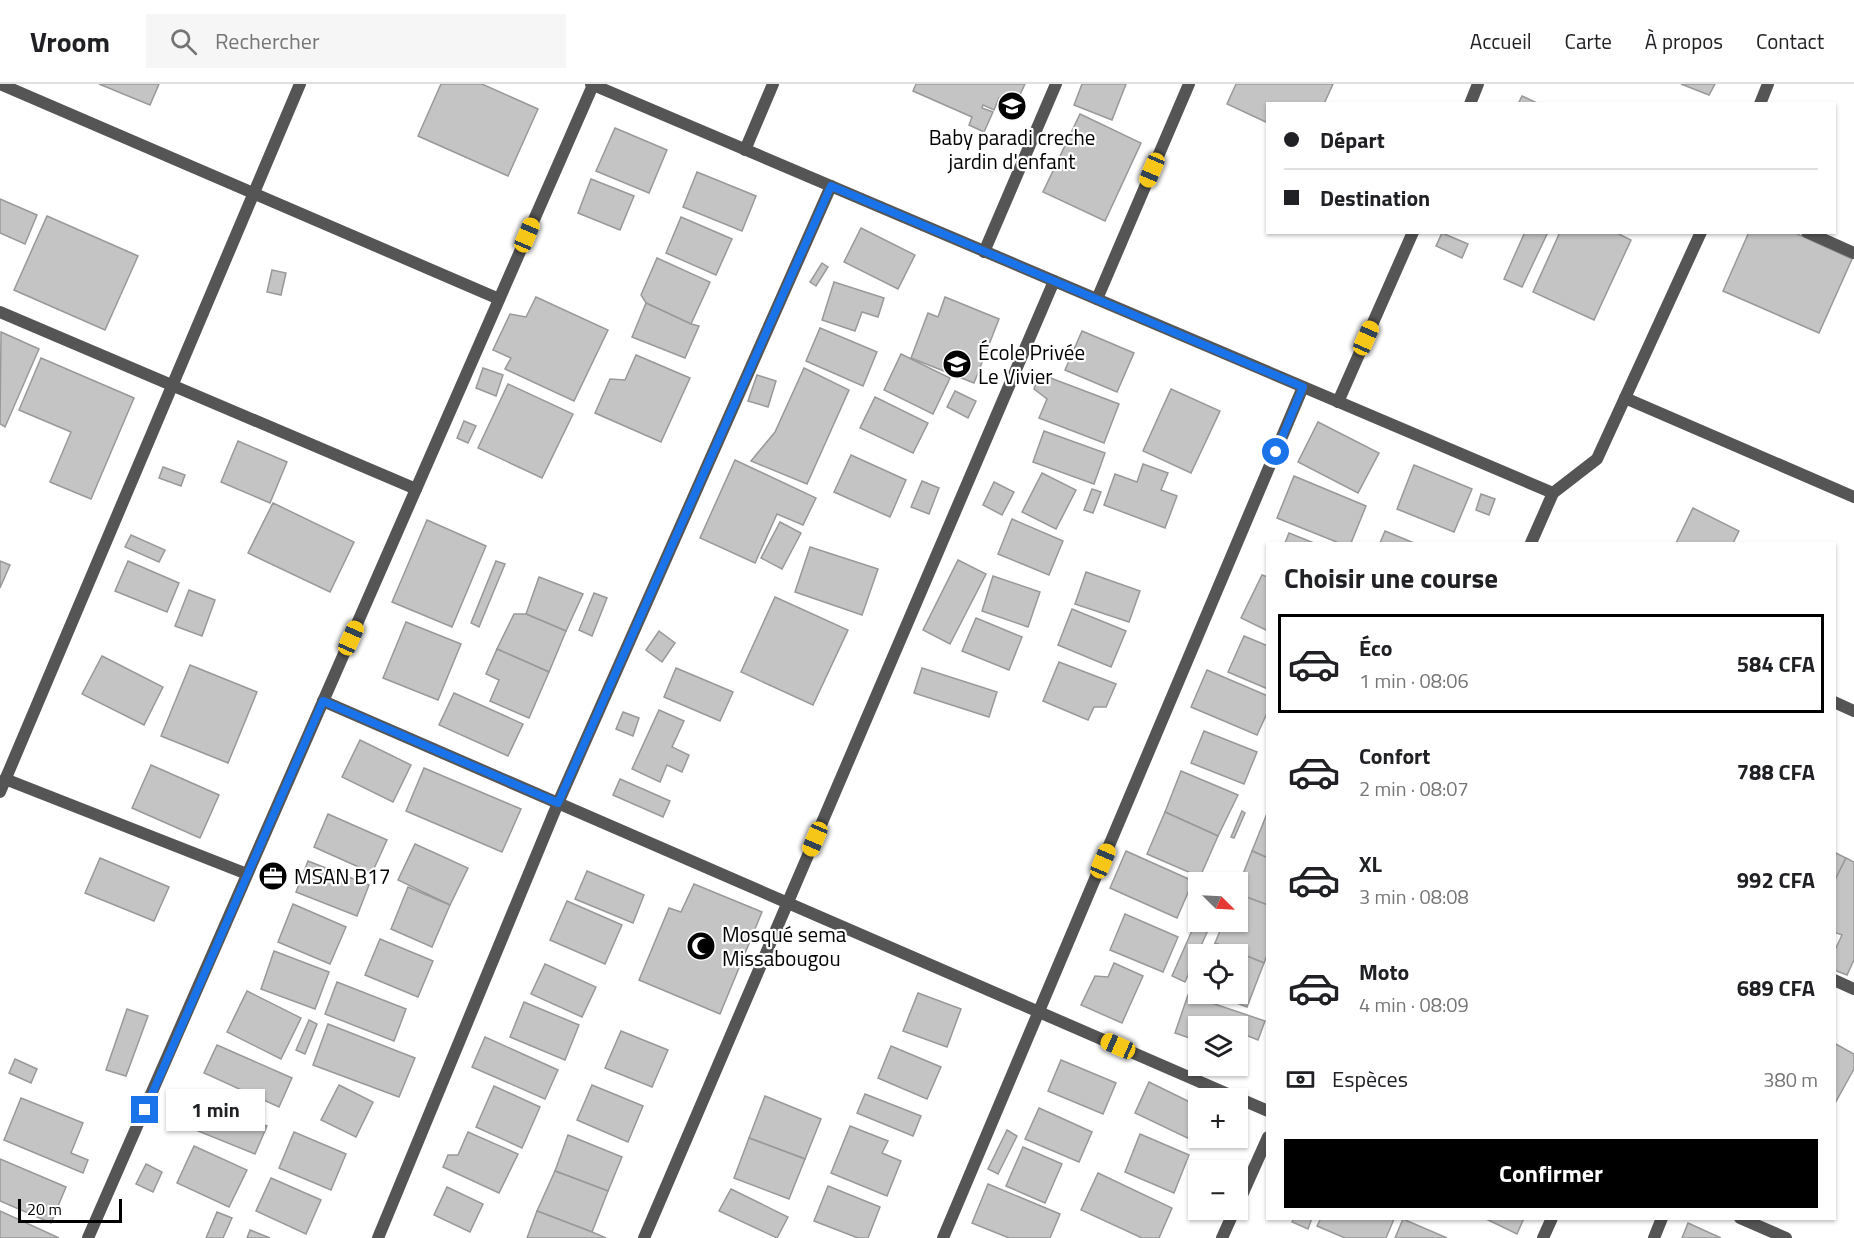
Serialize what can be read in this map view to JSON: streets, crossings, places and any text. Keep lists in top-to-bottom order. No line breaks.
{"places":{"school or university":["Baby paradi creche jardin d'enfant","École Privée Le Vivier"],"office":["MSAN B17"],"mosque":["Mosqué sema Missabougou"]},"scale_bar":"20 m","north":"bottom right","page":{"header":"Vroom","search":"Rechercher","nav":["Accueil","Carte","À propos","Contact"],"banner":["Départ","Destination"],"heading":"Choisir une course","list":[{"name":"Éco","note":"1 min · 08:06","value":"584 CFA"},{"name":"Confort","note":"2 min · 08:07","value":"788 CFA"},{"name":"XL","note":"3 min · 08:08","value":"992 CFA"},{"name":"Moto","note":"4 min · 08:09","value":"689 CFA"}],"map_buttons":["+","−"],"pay":["Espèces","380 m"],"bubble":"1 min","buttons":"Confirmer","scale":"20 m"}}
